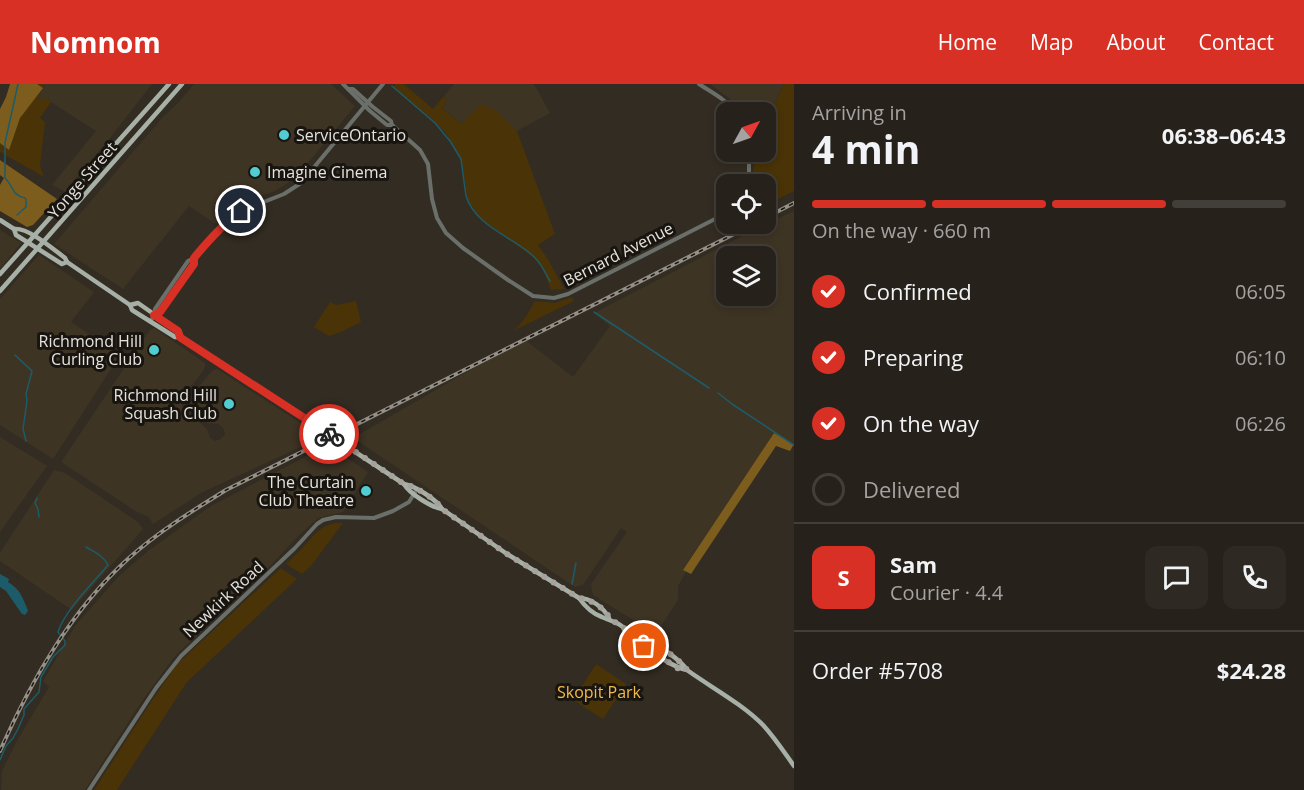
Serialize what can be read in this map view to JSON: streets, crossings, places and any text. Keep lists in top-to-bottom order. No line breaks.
{"streets":{"main road":["Yonge Street"],"street":["Bernard Avenue","Newkirk Road"]},"parks":["Skopit Park"],"places":["ServiceOntario","Imagine Cinema","Richmond Hill Curling Club","Richmond Hill Squash Club","The Curtain Club Theatre"],"north":"top right","page":{"header":"Nomnom","nav":["Home","Map","About","Contact"],"heading":["4 min","Arriving in","06:38–06:43"],"panel":["Sam","Courier · 4.4","Order #5708","$24.28"],"bar":"On the way · 660 m","list":[["Confirmed","06:05"],["Preparing","06:10"],["On the way","06:26"],"Delivered"],"round":"S"}}
